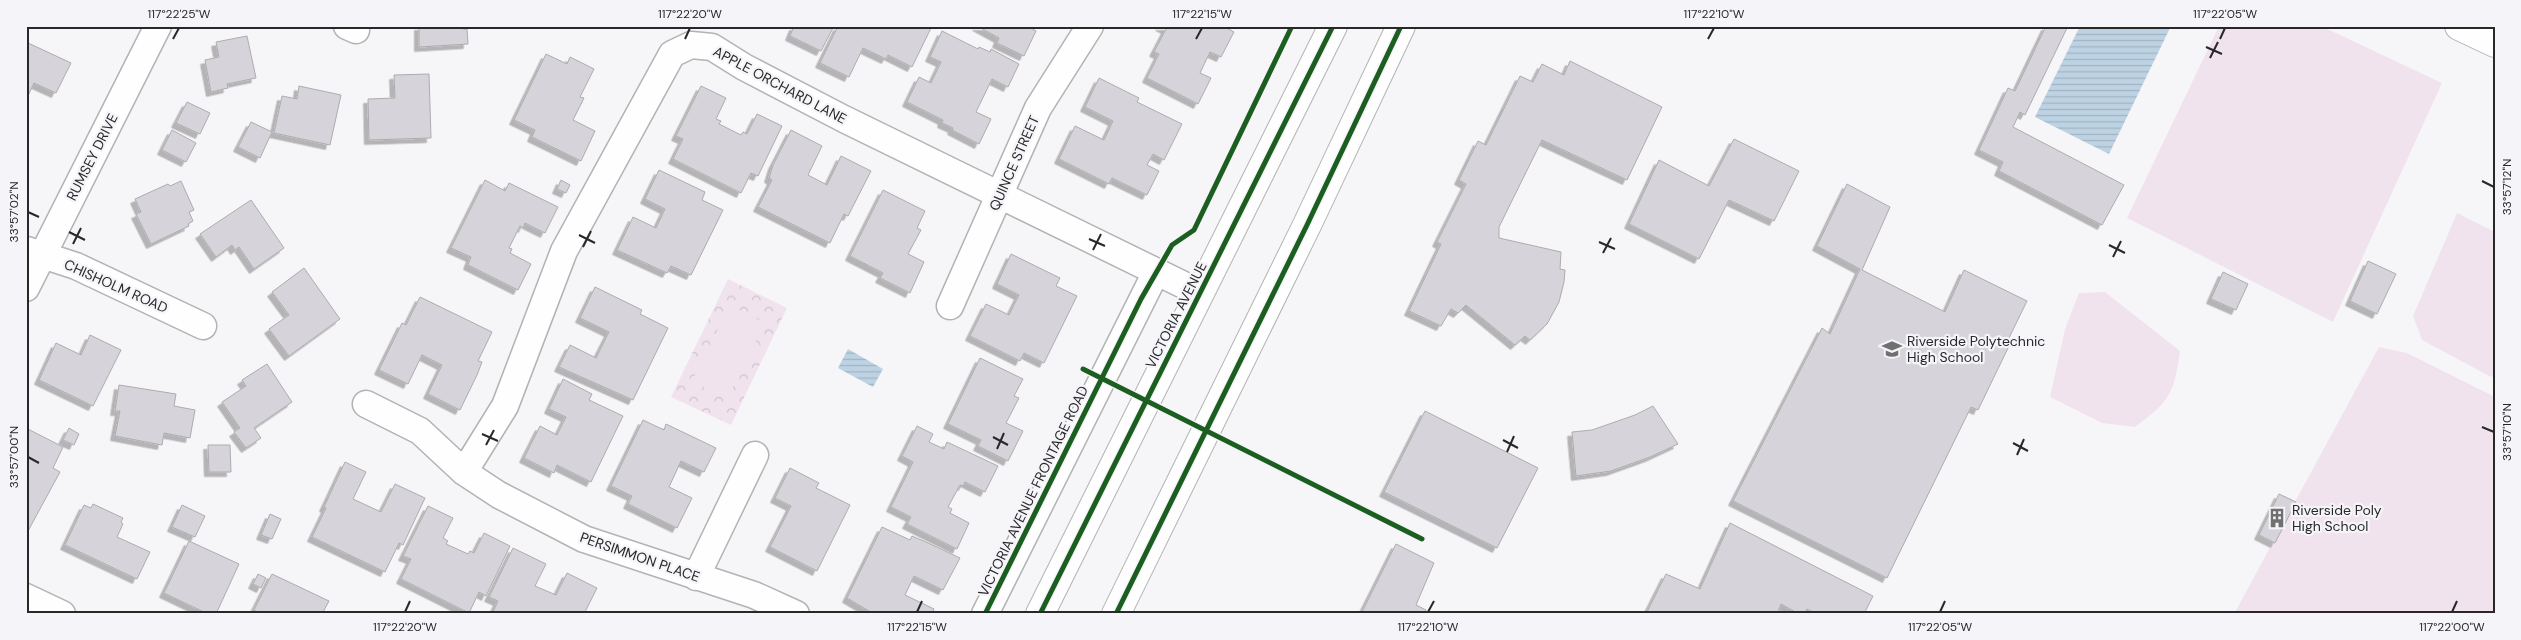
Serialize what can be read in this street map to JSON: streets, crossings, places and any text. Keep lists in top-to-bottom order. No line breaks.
{"streets":{"main road":["VICTORIA AVENUE"],"street":["APPLE ORCHARD LANE","RUMSEY DRIVE","QUINCE STREET","CHISHOLM ROAD","VICTORIA AVENUE FRONTAGE ROAD","PERSIMMON PLACE"]},"crossings":[["APPLE ORCHARD LANE","QUINCE STREET"],["APPLE ORCHARD LANE","VICTORIA AVENUE"],["APPLE ORCHARD LANE","VICTORIA AVENUE FRONTAGE ROAD"],["APPLE ORCHARD LANE","PERSIMMON PLACE"],["RUMSEY DRIVE","CHISHOLM ROAD"]],"places":{"school or university":["Riverside Polytechnic High School"],"building":["Riverside Poly High School"]},"coordinates":["117°22'25\"W","117°22'20\"W","117°22'15\"W","117°22'10\"W","117°22'05\"W","33°57'12\"N","33°57'02\"N","33°57'10\"N","33°57'00\"N","117°22'00\"W"]}
